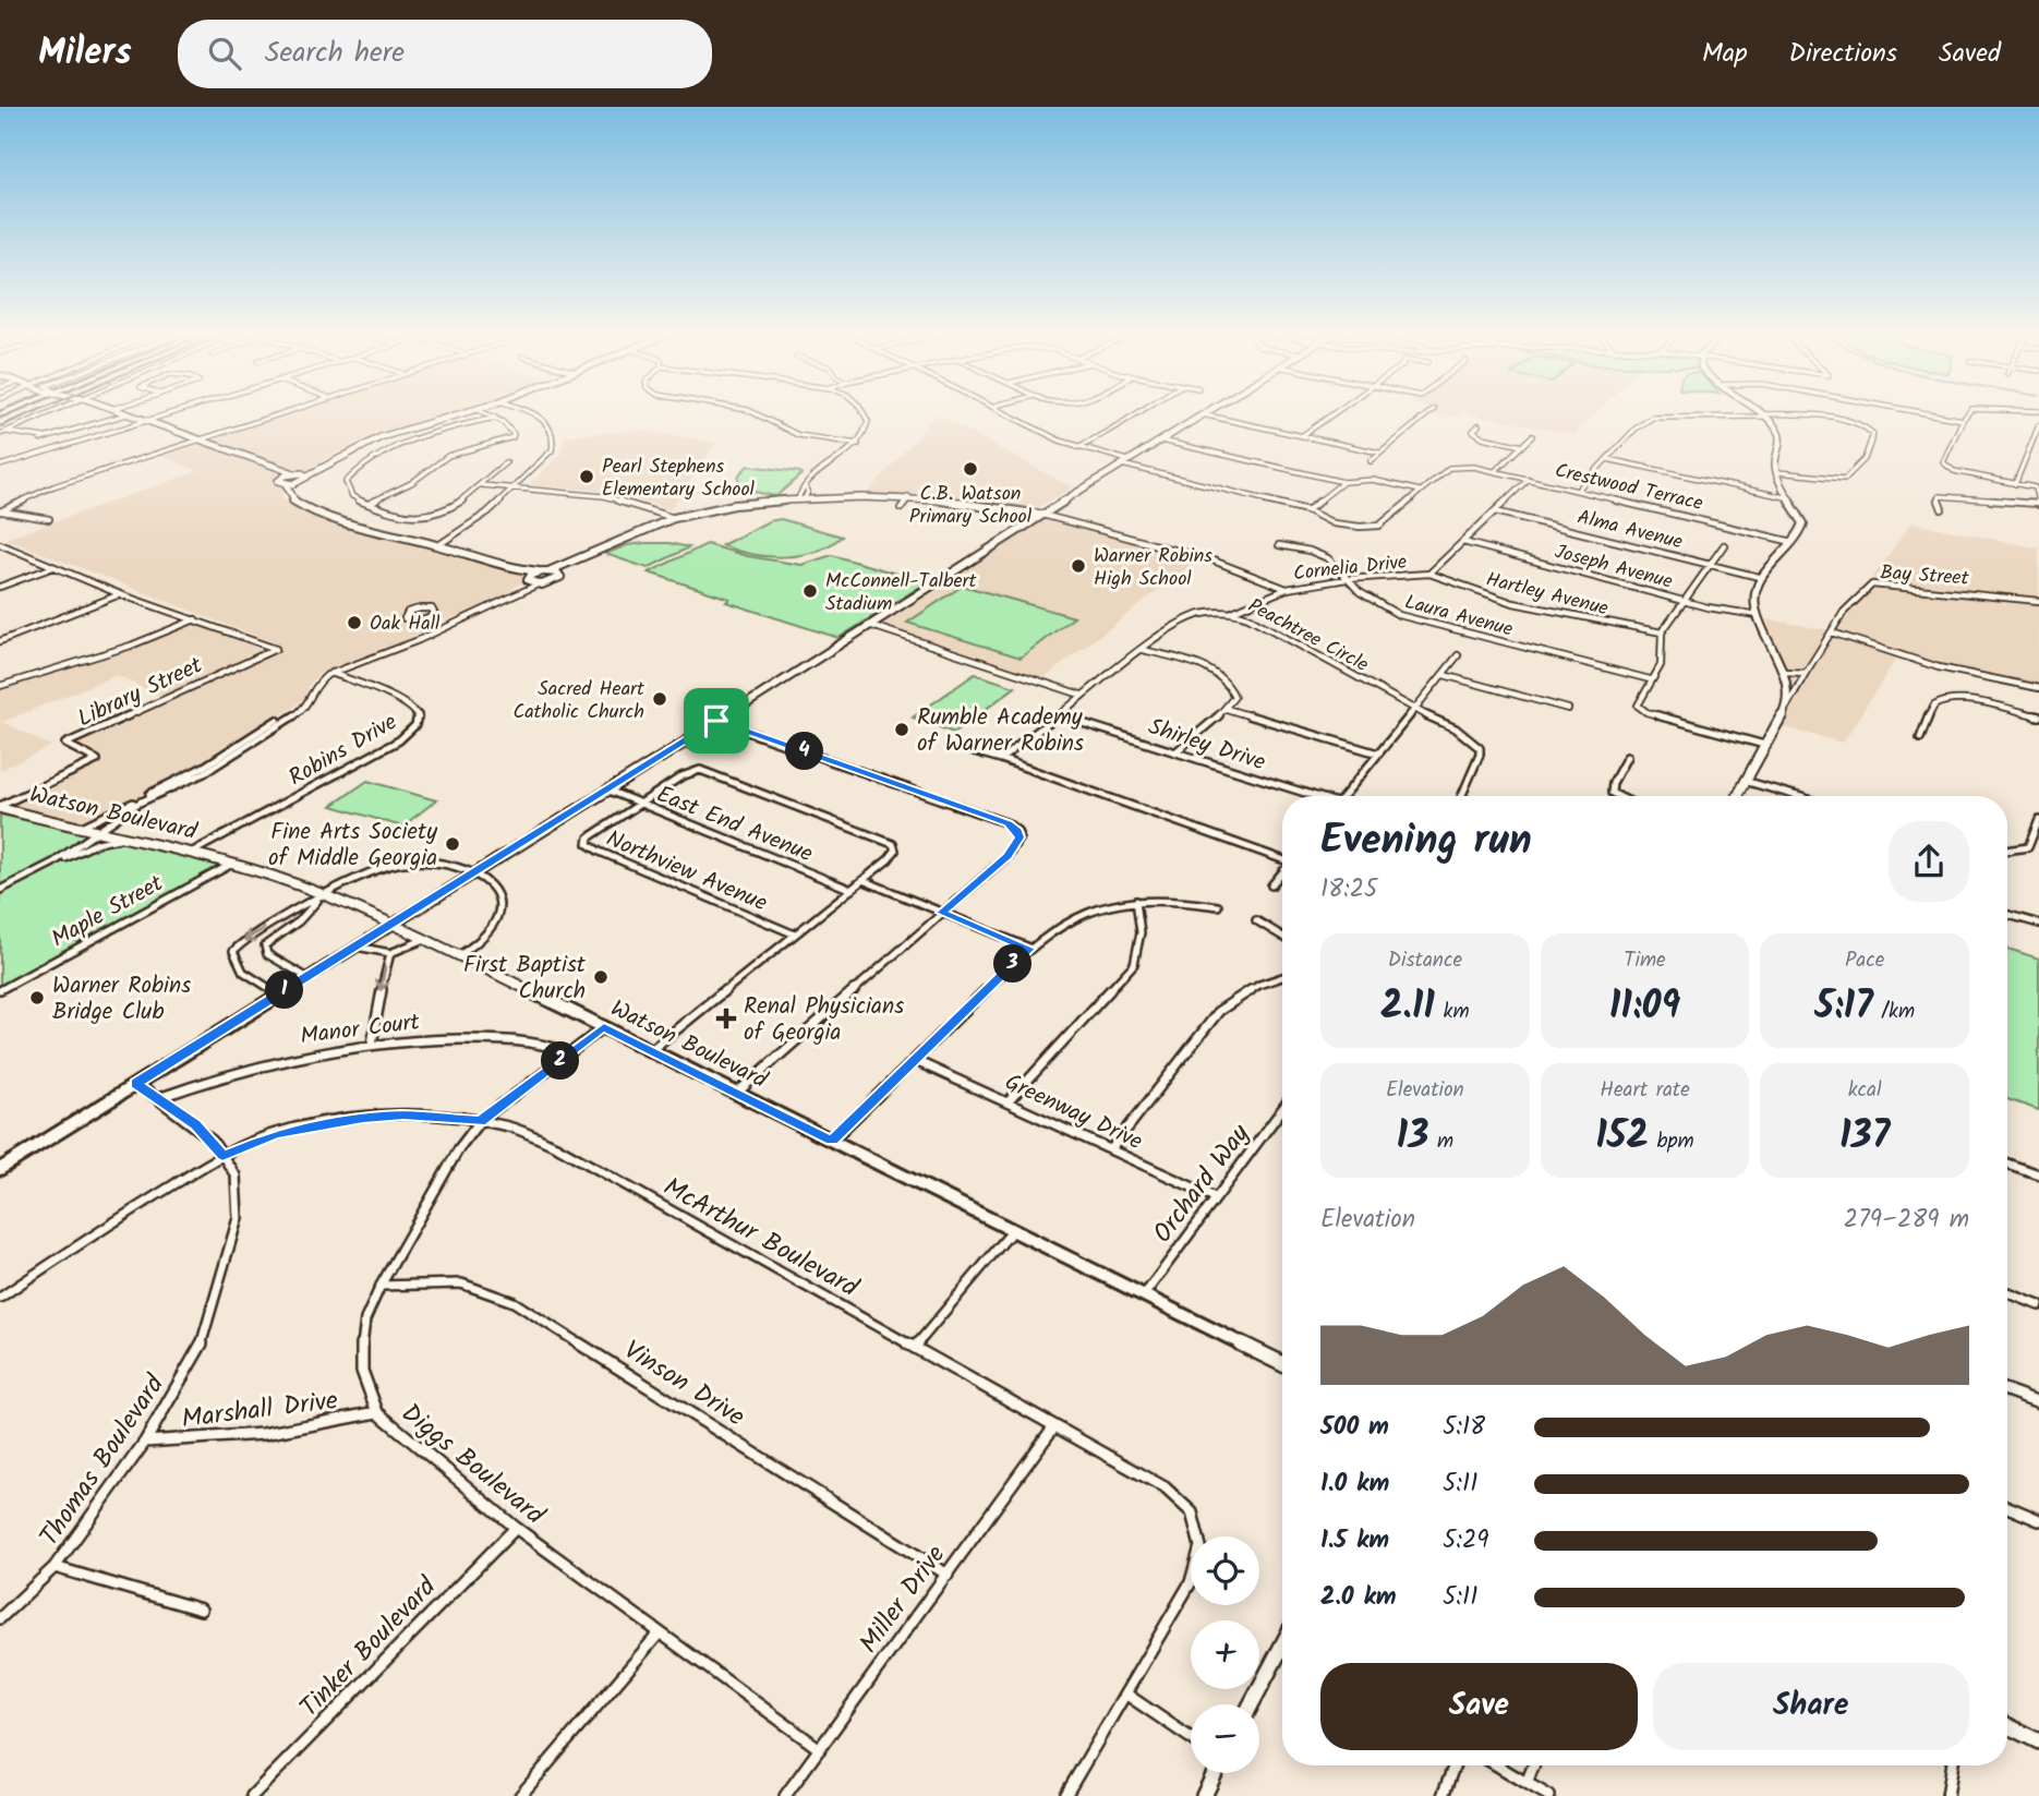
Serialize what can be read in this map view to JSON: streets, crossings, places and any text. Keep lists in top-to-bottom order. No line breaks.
{"streets":{"street":["Crestwood Terrace","Alma Avenue","Joseph Avenue","Cornelia Drive","Bay Street","Hartley Avenue","Laura Avenue","Peachtree Circle","Library Street","Shirley Drive","Robins Drive","Watson Boulevard","East End Avenue","Northview Avenue","Maple Street","Manor Court","Greenway Drive","Orchard Way","McArthur Boulevard","Vinson Drive","Marshall Drive","Thomas Boulevard","Diggs Boulevard","Miller Drive","Tinker Boulevard"]},"crossings":[["Crestwood Terrace","Cornelia Drive"],["Alma Avenue","Cornelia Drive"],["Joseph Avenue","Cornelia Drive"],["Cornelia Drive","Hartley Avenue"],["Cornelia Drive","Laura Avenue"],["Cornelia Drive","Peachtree Circle"],["Peachtree Circle","Shirley Drive"],["Library Street","Watson Boulevard"],["Robins Drive","Watson Boulevard"],["Watson Boulevard","Maple Street"],["Watson Boulevard","Orchard Way"],["Watson Boulevard","Diggs Boulevard"],["East End Avenue","Northview Avenue"],["Manor Court","Thomas Boulevard"],["Manor Court","Diggs Boulevard"],["Greenway Drive","Orchard Way"],["McArthur Boulevard","Thomas Boulevard"],["McArthur Boulevard","Diggs Boulevard"],["McArthur Boulevard","Miller Drive"],["Vinson Drive","Diggs Boulevard"],["Vinson Drive","Miller Drive"],["Marshall Drive","Thomas Boulevard"],["Marshall Drive","Diggs Boulevard"],["Diggs Boulevard","Miller Drive"],["Diggs Boulevard","Tinker Boulevard"]],"places":{"other":["C.B. Watson Primary School","Pearl Stephens Elementary School","Warner Robins High School","McConnell-Talbert Stadium","Oak Hall","Sacred Heart Catholic Church","Rumble Academy of Warner Robins","Fine Arts Society of Middle Georgia","First Baptist Church","Warner Robins Bridge Club"],"health":["Renal Physicians of Georgia"]},"page":{"header":"Milers","search":"Search here","nav":["Map","Directions","Saved"],"pins":["4","3","1","2"],"heading":["Evening run","18:25"],"stats":[["Distance","2.11 km"],["Time","11:09"],["Pace","5:17 /km"],["Elevation","13 m"],["Heart rate","152 bpm"],["kcal","137"]],"chart":["Elevation","279–289 m"],"list":[{"name":"500 m","note":"5:18"},{"name":"1.0 km","note":"5:11"},{"name":"1.5 km","note":"5:29"},{"name":"2.0 km","note":"5:11"}],"map_buttons":["+","−"],"buttons":["Save","Share"]}}
